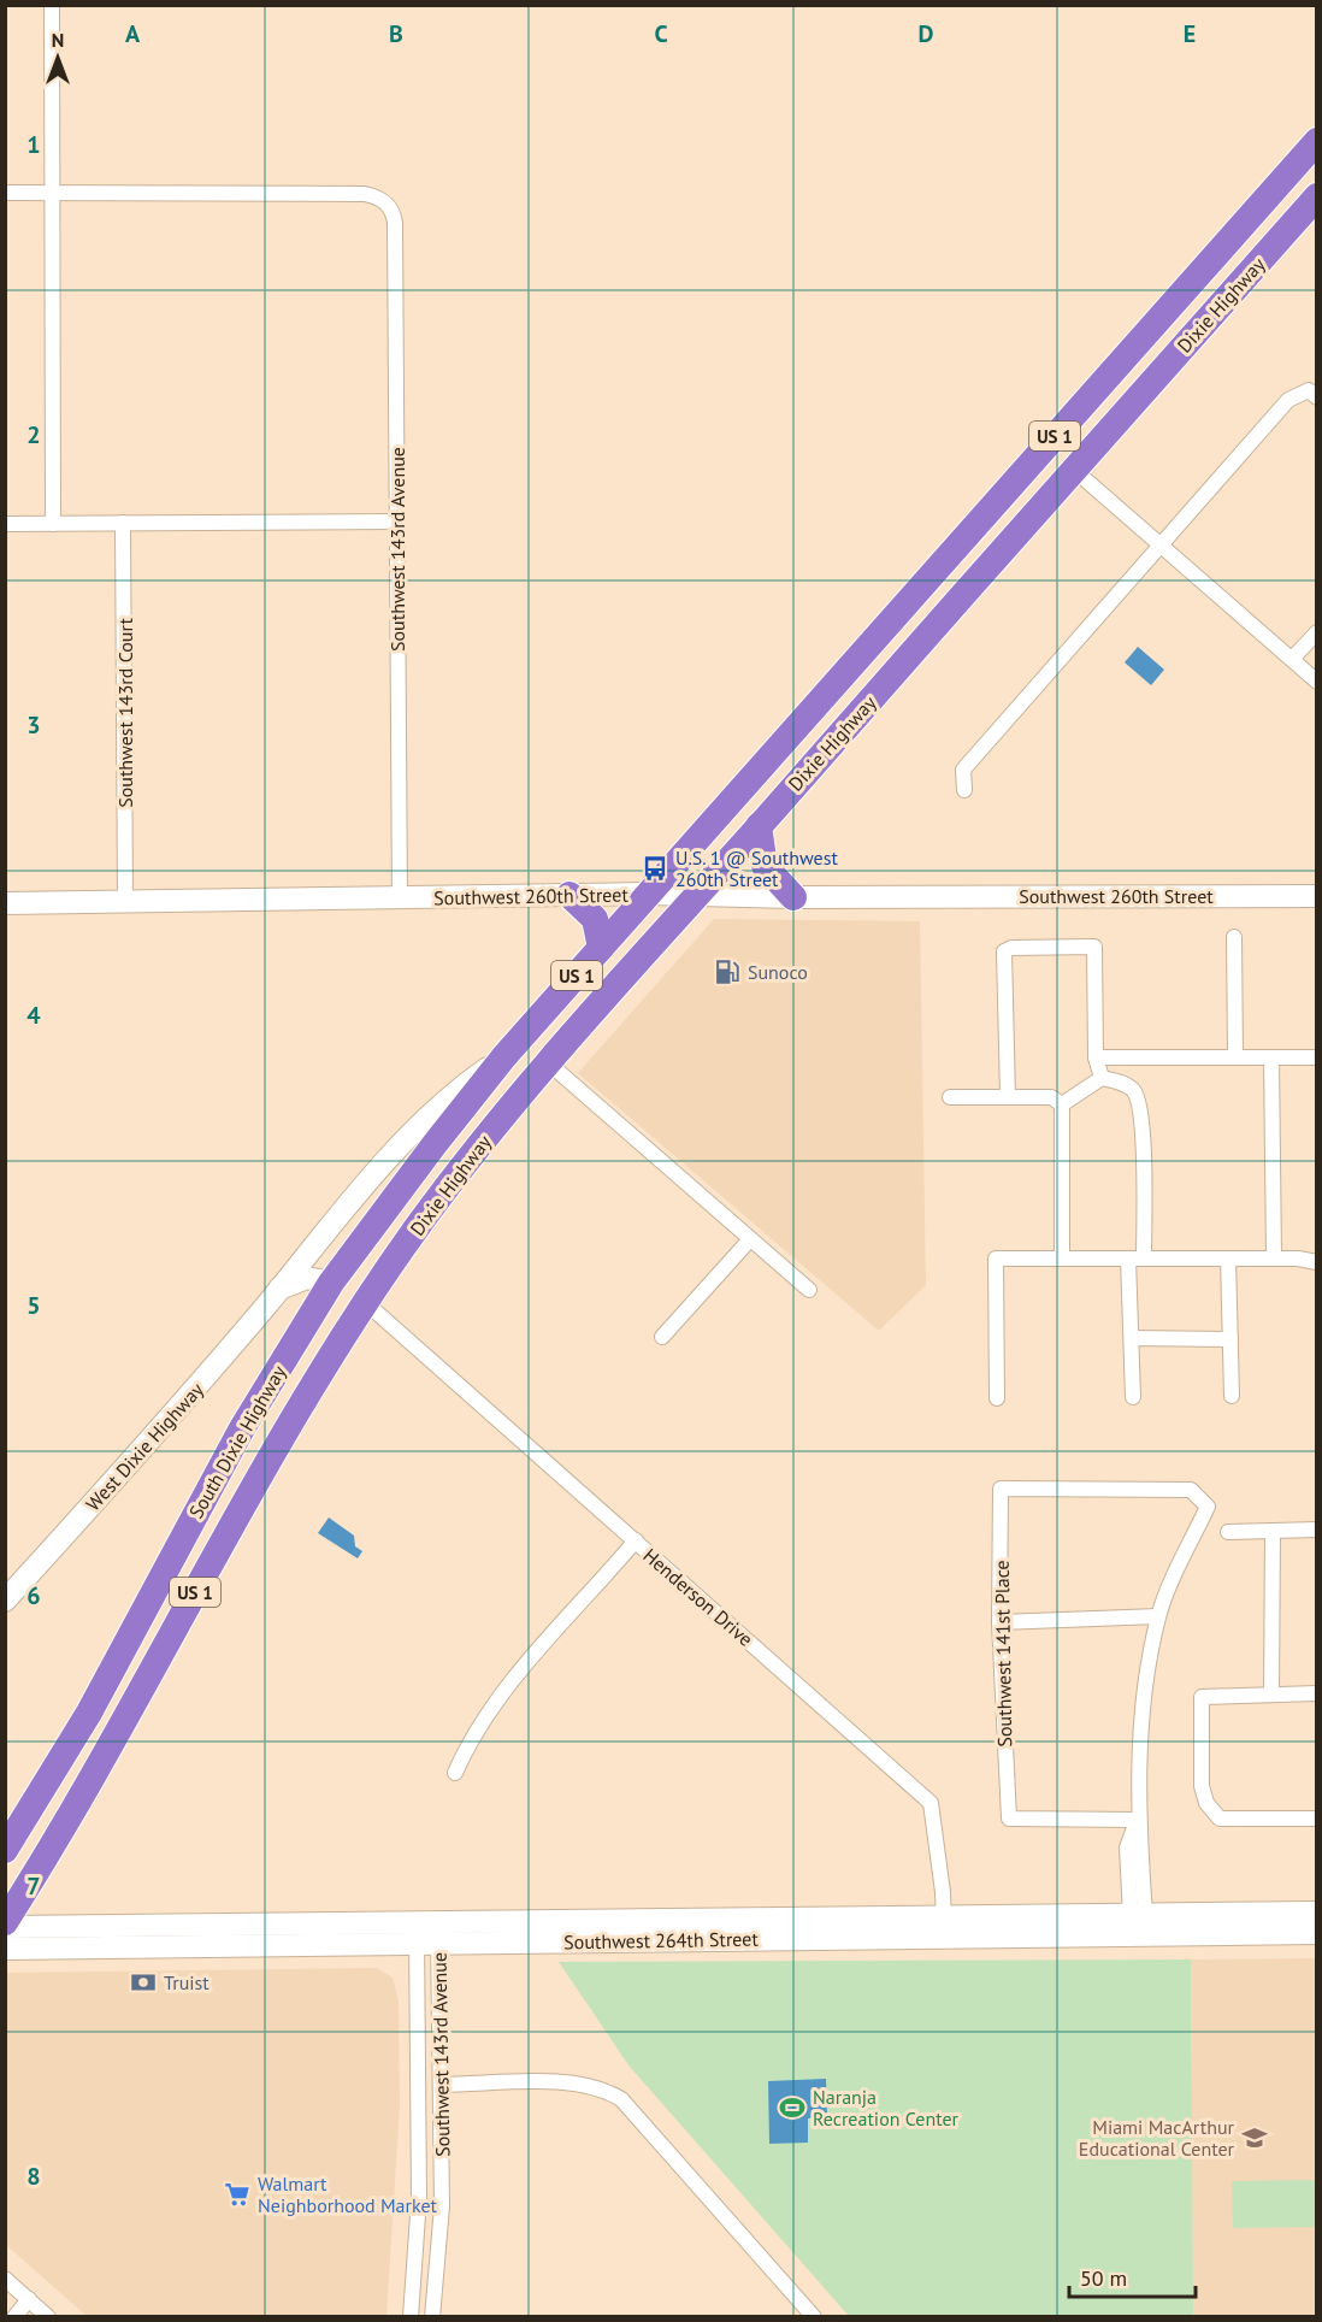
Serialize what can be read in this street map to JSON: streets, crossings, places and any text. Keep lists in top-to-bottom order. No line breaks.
{"streets":{"highway":["Dixie Highway","US 1","South Dixie Highway"],"street":["Southwest 143rd Avenue","Southwest 143rd Court","Southwest 260th Street","West Dixie Highway","Henderson Drive","Southwest 141st Place","Southwest 264th Street"]},"crossings":[["Dixie Highway","Southwest 260th Street"],["Dixie Highway","South Dixie Highway"],["Dixie Highway","West Dixie Highway"],["Dixie Highway","Henderson Drive"],["Southwest 143rd Avenue","Southwest 260th Street"],["Southwest 143rd Avenue","Southwest 264th Street"],["Southwest 143rd Court","Southwest 260th Street"],["South Dixie Highway","West Dixie Highway"],["South Dixie Highway","Henderson Drive"],["South Dixie Highway","Southwest 264th Street"],["Henderson Drive","Southwest 264th Street"]],"places":{"bus stop":["U.S. 1 @ Southwest 260th Street"],"fuel station":["Sunoco"],"bank":["Truist"],"sports":["Naranja Recreation Center"],"school or university":["Miami MacArthur Educational Center"],"supermarket":["Walmart Neighborhood Market"]},"scale_bar":"50 m","north":"top","grid":{"columns":["A","B","C","D","E"],"rows":["1","2","3","4","5","6","7","8"]}}
